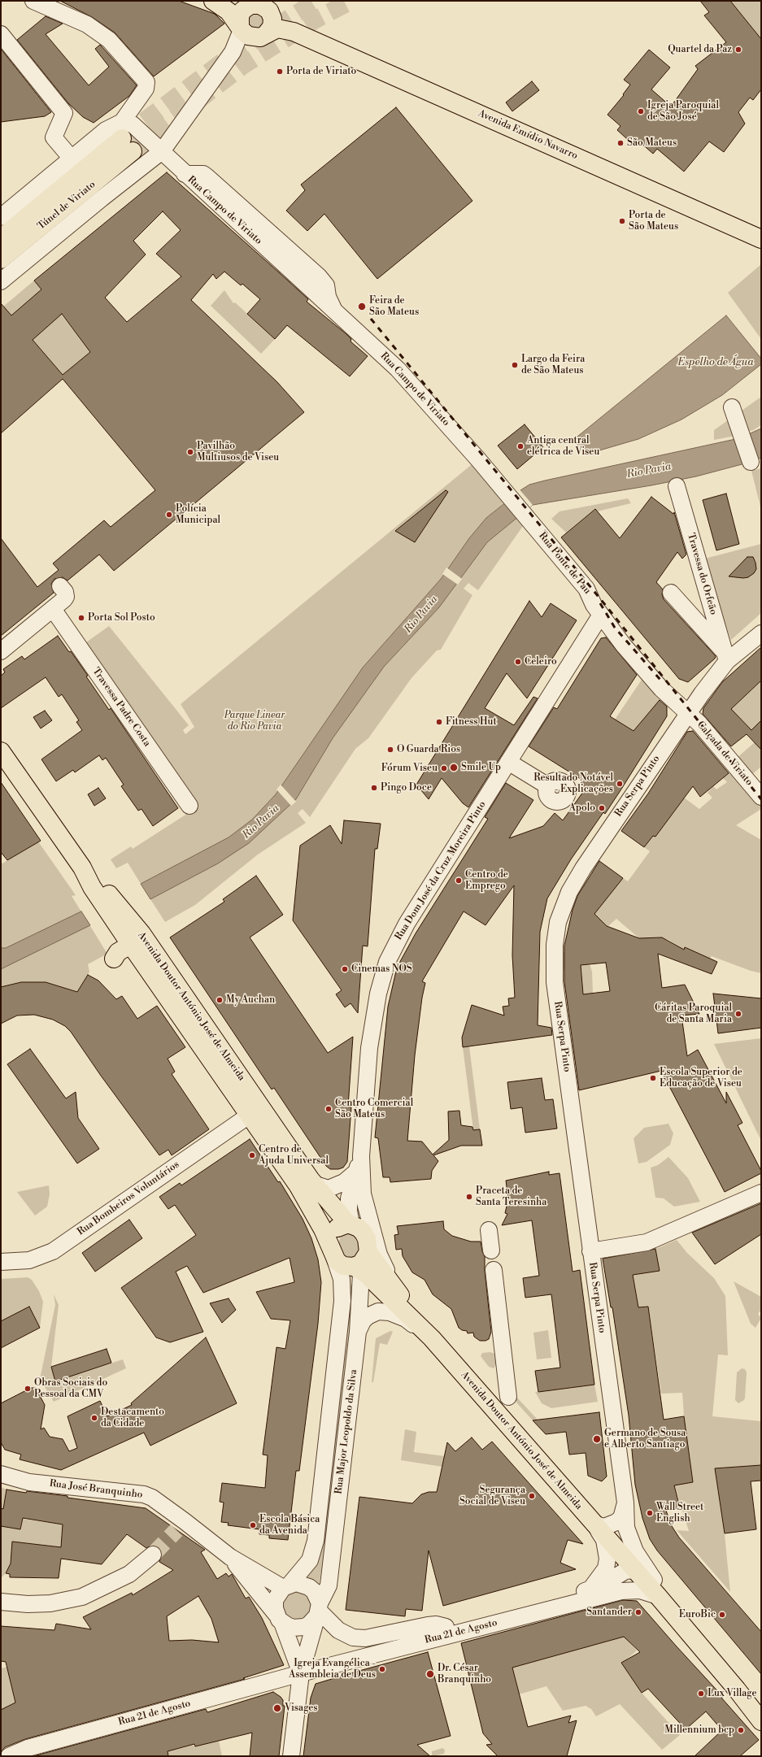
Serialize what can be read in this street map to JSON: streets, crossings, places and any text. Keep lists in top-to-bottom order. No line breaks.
{"streets":{"main road":["Avenida Emídio Navarro","Túnel de Viriato","Avenida Doutor António José de Almeida"],"street":["Rua Campo de Viriato","Rua Ponte de Pau","Travessa do Orfeão","Travessa Padre Costa","Calçada de Viriato","Rua Serpa Pinto","Rua Dom José da Cruz Moreira Pinto","Rua Bombeiros Voluntários","Rua Major Leopoldo da Silva","Rua José Branquinho","Rua 21 de Agosto"]},"crossings":[["Rua Campo de Viriato","Rua Ponte de Pau"],["Rua Ponte de Pau","Calçada de Viriato"],["Rua Ponte de Pau","Rua Serpa Pinto"],["Rua Ponte de Pau","Rua Dom José da Cruz Moreira Pinto"],["Travessa do Orfeão","Rua Serpa Pinto"],["Calçada de Viriato","Rua Serpa Pinto"],["Rua Serpa Pinto","Avenida Doutor António José de Almeida"],["Rua Serpa Pinto","Rua 21 de Agosto"],["Rua Dom José da Cruz Moreira Pinto","Avenida Doutor António José de Almeida"],["Rua Dom José da Cruz Moreira Pinto","Rua Major Leopoldo da Silva"],["Avenida Doutor António José de Almeida","Rua Bombeiros Voluntários"],["Avenida Doutor António José de Almeida","Rua Major Leopoldo da Silva"],["Avenida Doutor António José de Almeida","Rua 21 de Agosto"],["Rua Major Leopoldo da Silva","Rua José Branquinho"],["Rua Major Leopoldo da Silva","Rua 21 de Agosto"],["Rua José Branquinho","Rua 21 de Agosto"]],"water":["Espelho de Água","Rio Pavia"],"parks":["Parque Linear do Rio Pavia"],"places":["Quartel da Paz","Porta de Viriato","Igreja Paroquial de São José","São Mateus","Porta de São Mateus","Feira de São Mateus","Largo da Feira de São Mateus","Antiga central elétrica de Viseu","Pavilhão Multiusos de Viseu","Polícia Municipal","Porta Sol Posto","Celeiro","Fitness Hut","O Guarda Rios","Smile Up","Fórum Viseu","Resultado Notável - Explicações","Pingo Doce","Apolo","Centro de Emprego","Cinemas NOS","My Auchan","Cáritas Paroquial de Santa Maria","Escola Superior de Educação de Viseu","Centro Comercial São Mateus","Centro de Ajuda Universal","Praceta de Santa Teresinha","Obras Sociais do Pessoal da CMV","Destacamento da Cidade","Germano de Sousa e Alberto Santiago","Segurança Social de Viseu","Wall Street English","Escola Básica da Avenida","Santander","EuroBic","Igreja Evangélica - Assembleia de Deus","Dr. César Branquinho","Lux Village","Visages","Millennium bcp"]}
